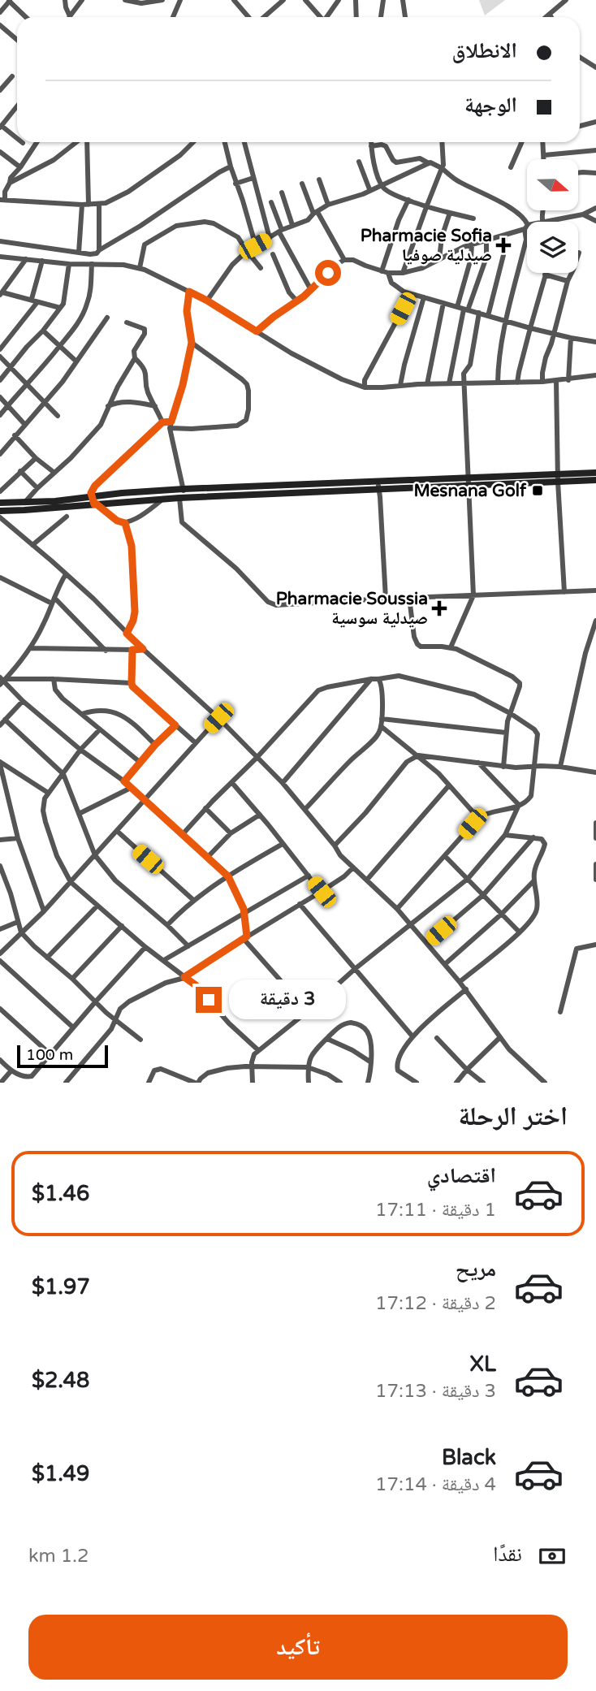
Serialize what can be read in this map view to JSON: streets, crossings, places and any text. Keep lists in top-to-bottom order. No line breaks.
{"places":{"health":["Pharmacie Sofia صيدلية صوفيا","Pharmacie Soussia صيدلية سوسية"],"transit":["Mesnana Golf"]},"scale_bar":"100 m","north":"right","page":{"banner":["الانطلاق","الوجهة"],"bubble":"3 دقيقة","scale":"100 m","heading":"اختر الرحلة","list":[{"name":"اقتصادي","note":"1 دقيقة · 17:11","value":"$1.46"},{"name":"مريح","note":"2 دقيقة · 17:12","value":"$1.97"},{"name":"XL","note":"3 دقيقة · 17:13","value":"$2.48"},{"name":"Black","note":"4 دقيقة · 17:14","value":"$1.49"}],"pay":["نقدًا","1.2 km"],"buttons":"تأكيد"}}
